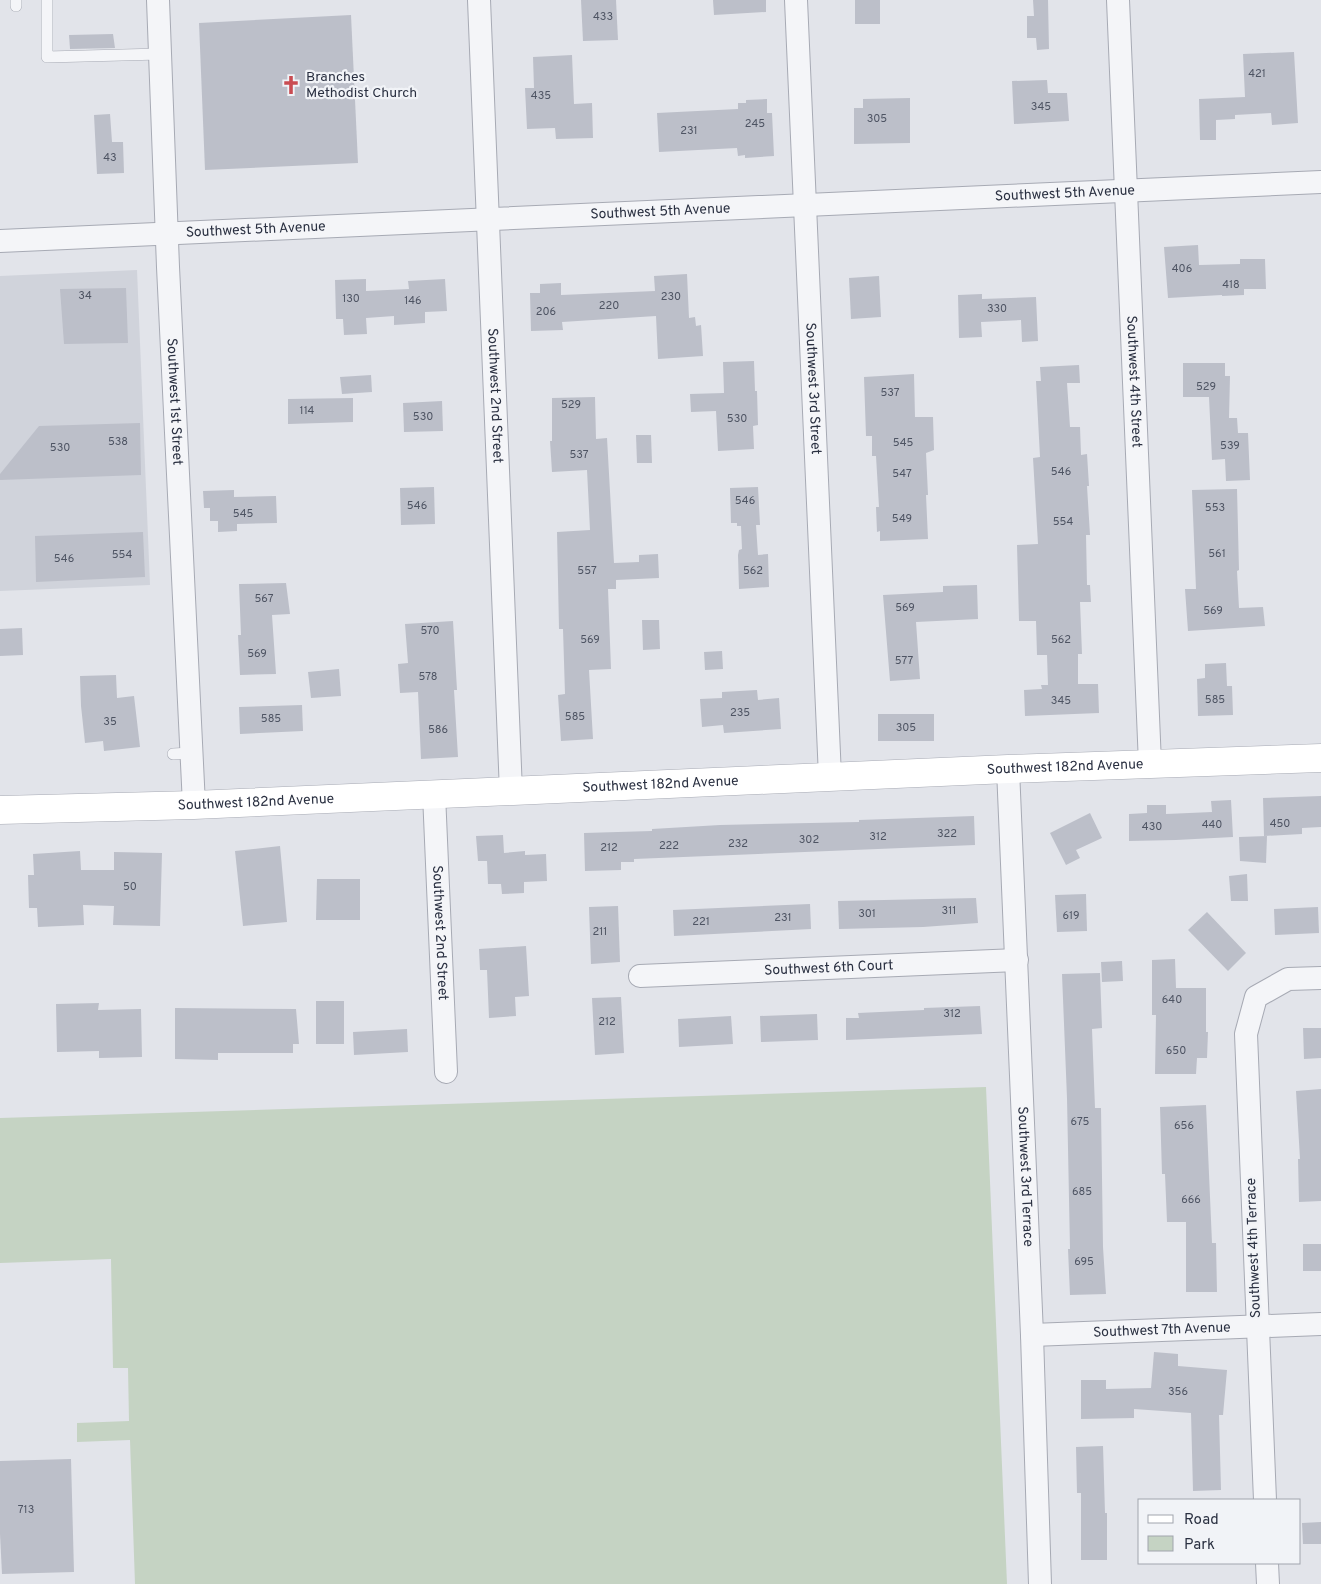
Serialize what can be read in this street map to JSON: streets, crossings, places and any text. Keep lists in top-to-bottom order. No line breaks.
{"streets":{"street":["Southwest 5th Avenue","Southwest 4th Street","Southwest 3rd Street","Southwest 2nd Street","Southwest 1st Street","Southwest 182nd Avenue","Southwest 6th Court","Southwest 3rd Terrace","Southwest 4th Terrace","Southwest 7th Avenue"]},"crossings":[["Southwest 5th Avenue","Southwest 4th Street"],["Southwest 5th Avenue","Southwest 3rd Street"],["Southwest 5th Avenue","Southwest 2nd Street"],["Southwest 5th Avenue","Southwest 1st Street"],["Southwest 4th Street","Southwest 182nd Avenue"],["Southwest 3rd Street","Southwest 182nd Avenue"],["Southwest 2nd Street","Southwest 182nd Avenue"],["Southwest 1st Street","Southwest 182nd Avenue"],["Southwest 182nd Avenue","Southwest 3rd Terrace"],["Southwest 6th Court","Southwest 3rd Terrace"],["Southwest 3rd Terrace","Southwest 7th Avenue"],["Southwest 4th Terrace","Southwest 7th Avenue"]],"places":{"church":["Branches Methodist Church"]},"house_numbers":["433","421","435","345","305","245","231","43","406","418","34","230","130","146","220","330","206","529","537","529","114","530","530","538","545","539","530","537","546","547","546","546","553","545","549","554","561","554","546","557","562","567","569","569","570","569","562","569","577","578","585","345","235","585","585","35","305","586","450","440","430","322","312","302","232","222","212","50","311","301","619","231","221","211","640","312","212","650","675","656","685","666","695","356","713"],"legend":["Road","Park"]}
